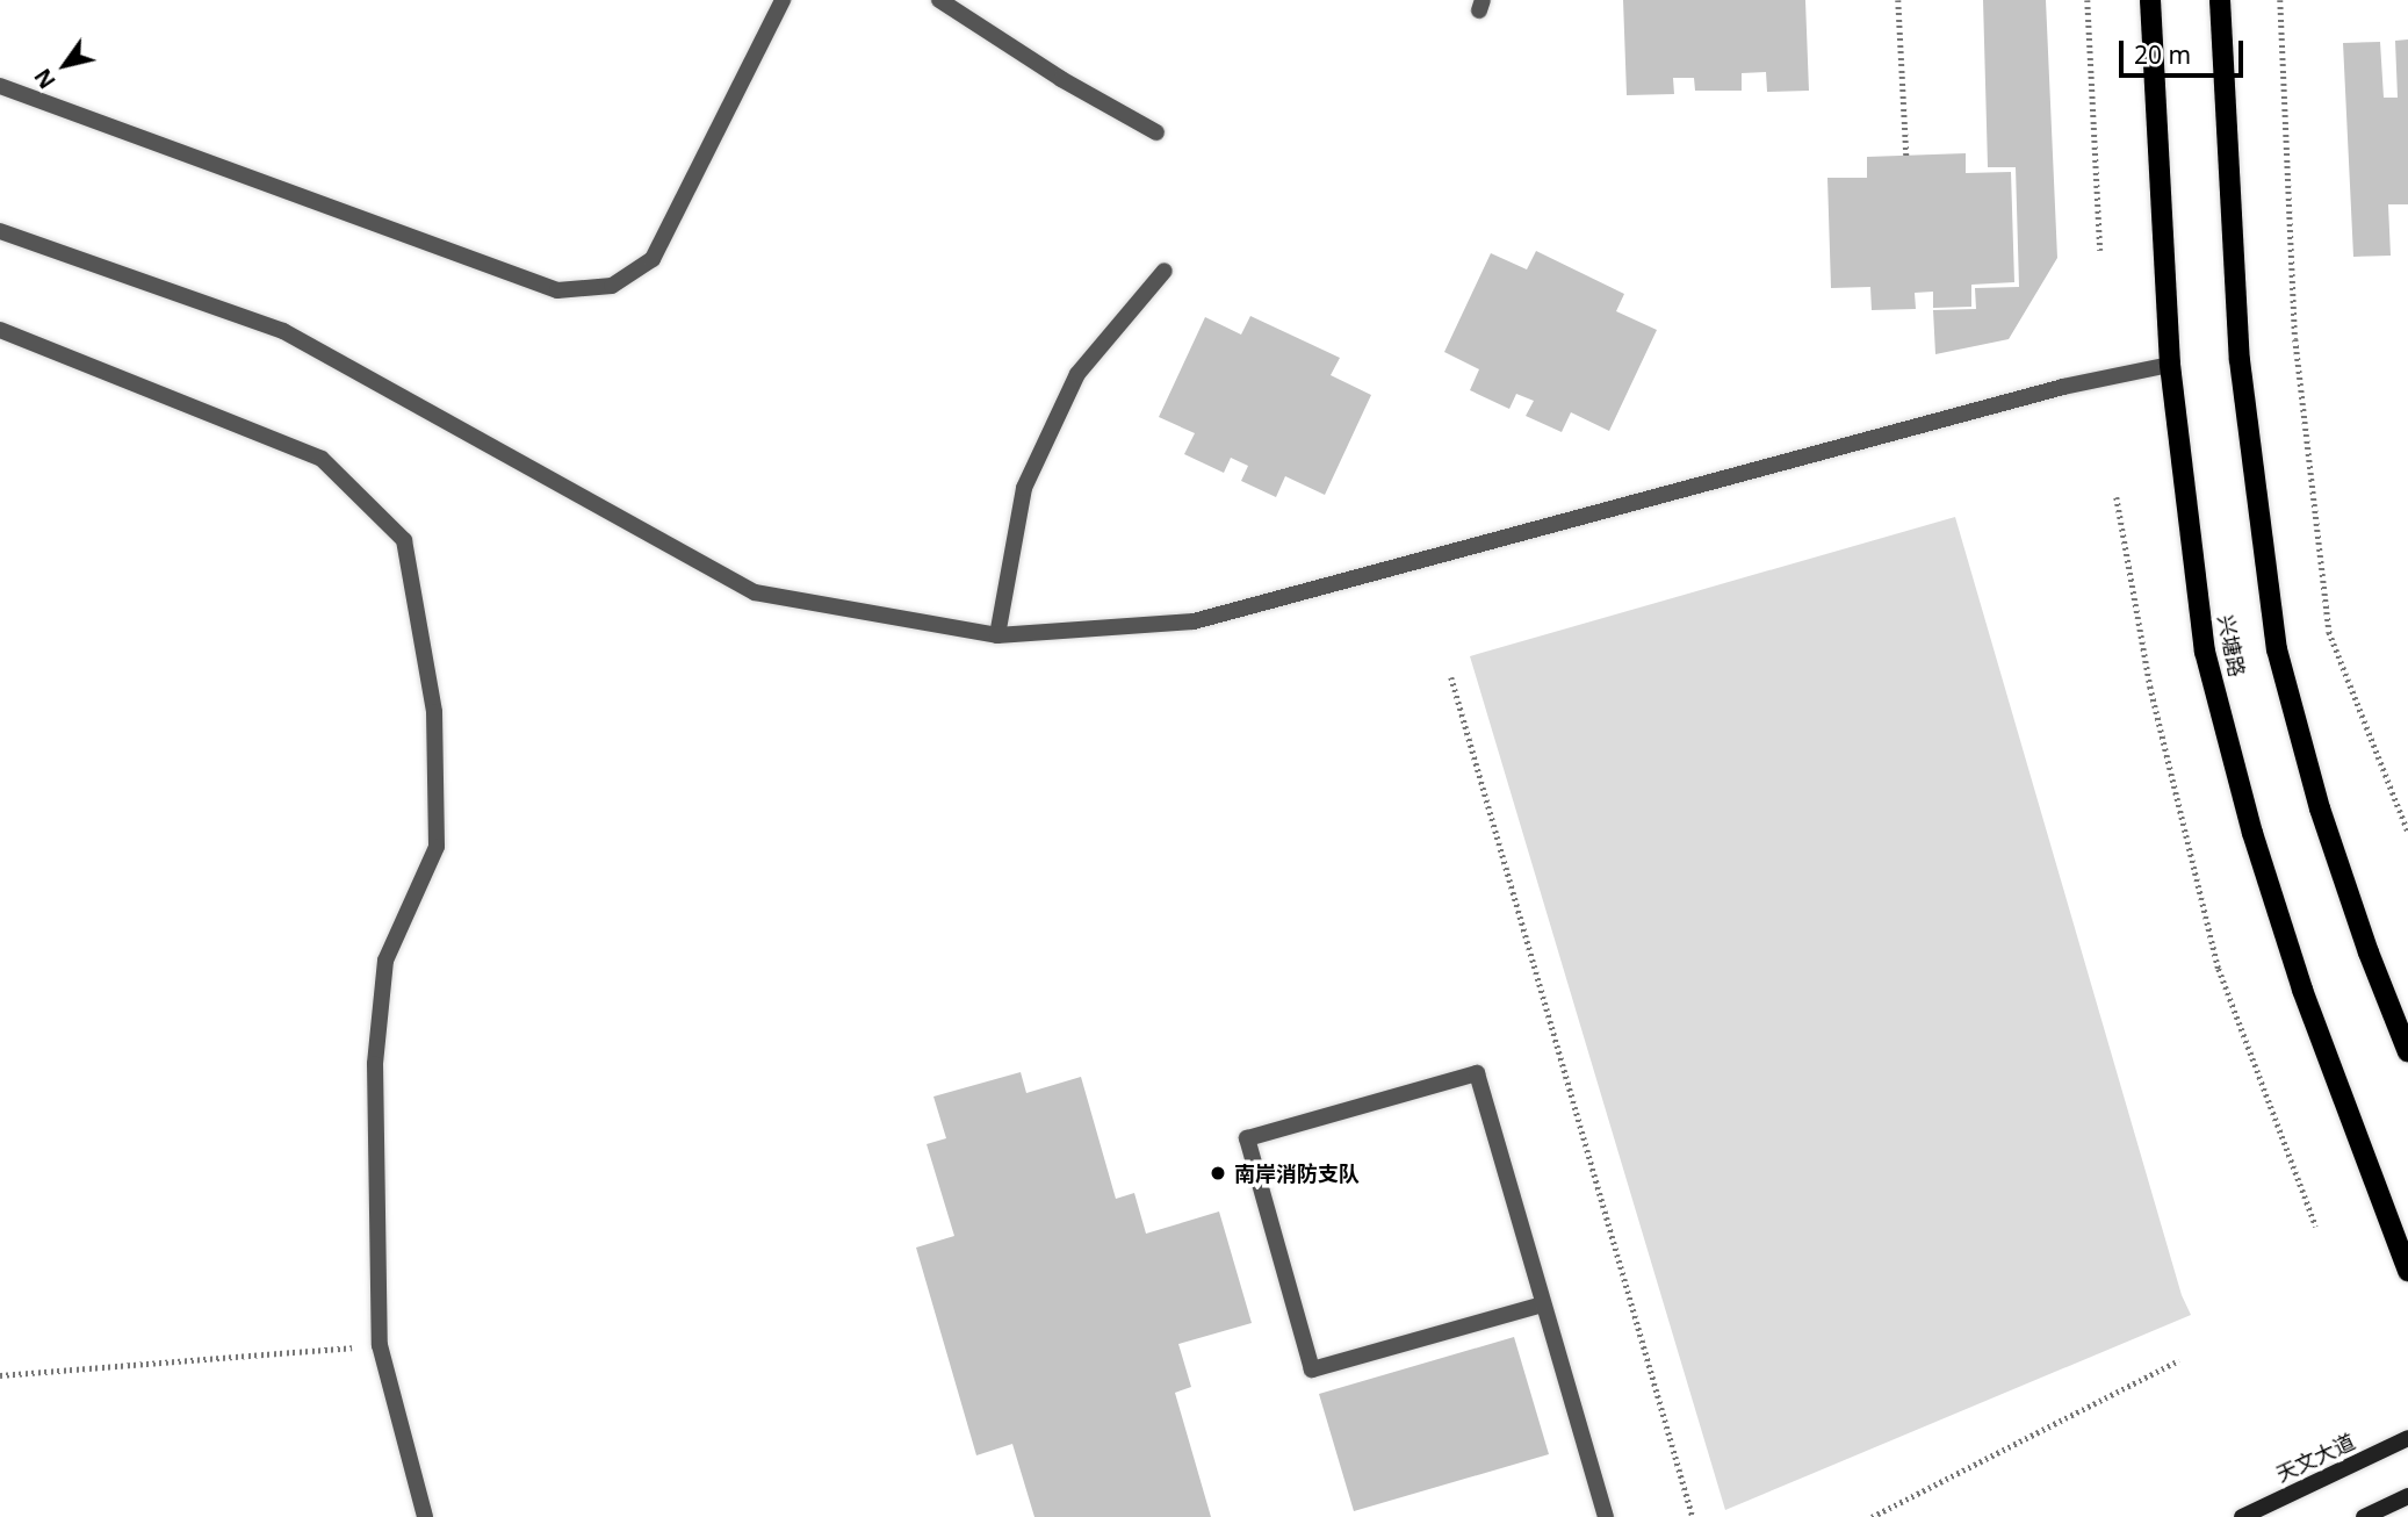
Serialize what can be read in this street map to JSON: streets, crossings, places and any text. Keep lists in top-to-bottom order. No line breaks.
{"streets":{"main road":["兴塘路","天文大道"]},"places":["南岸消防支队"],"scale_bar":"20 m","north":"bottom left"}
